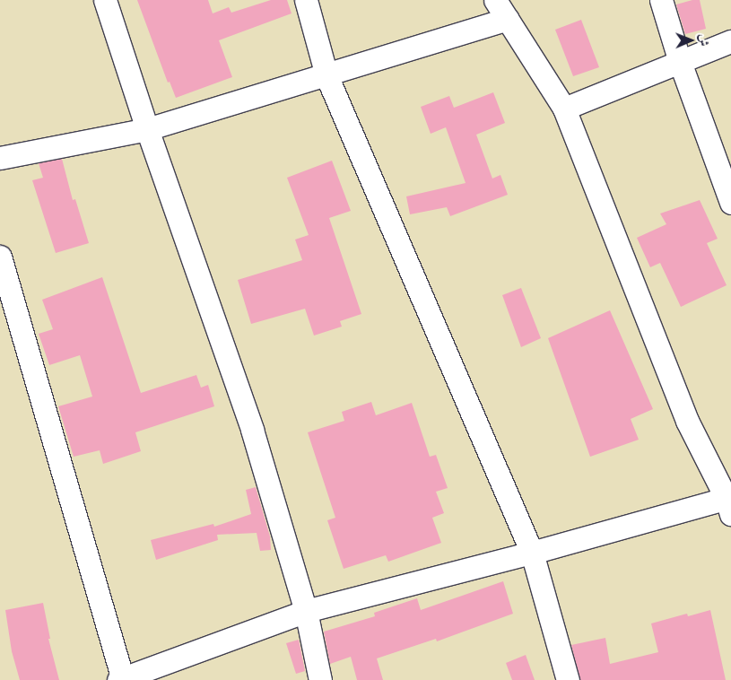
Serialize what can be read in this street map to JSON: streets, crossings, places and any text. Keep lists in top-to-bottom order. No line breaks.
{"north":"right"}
